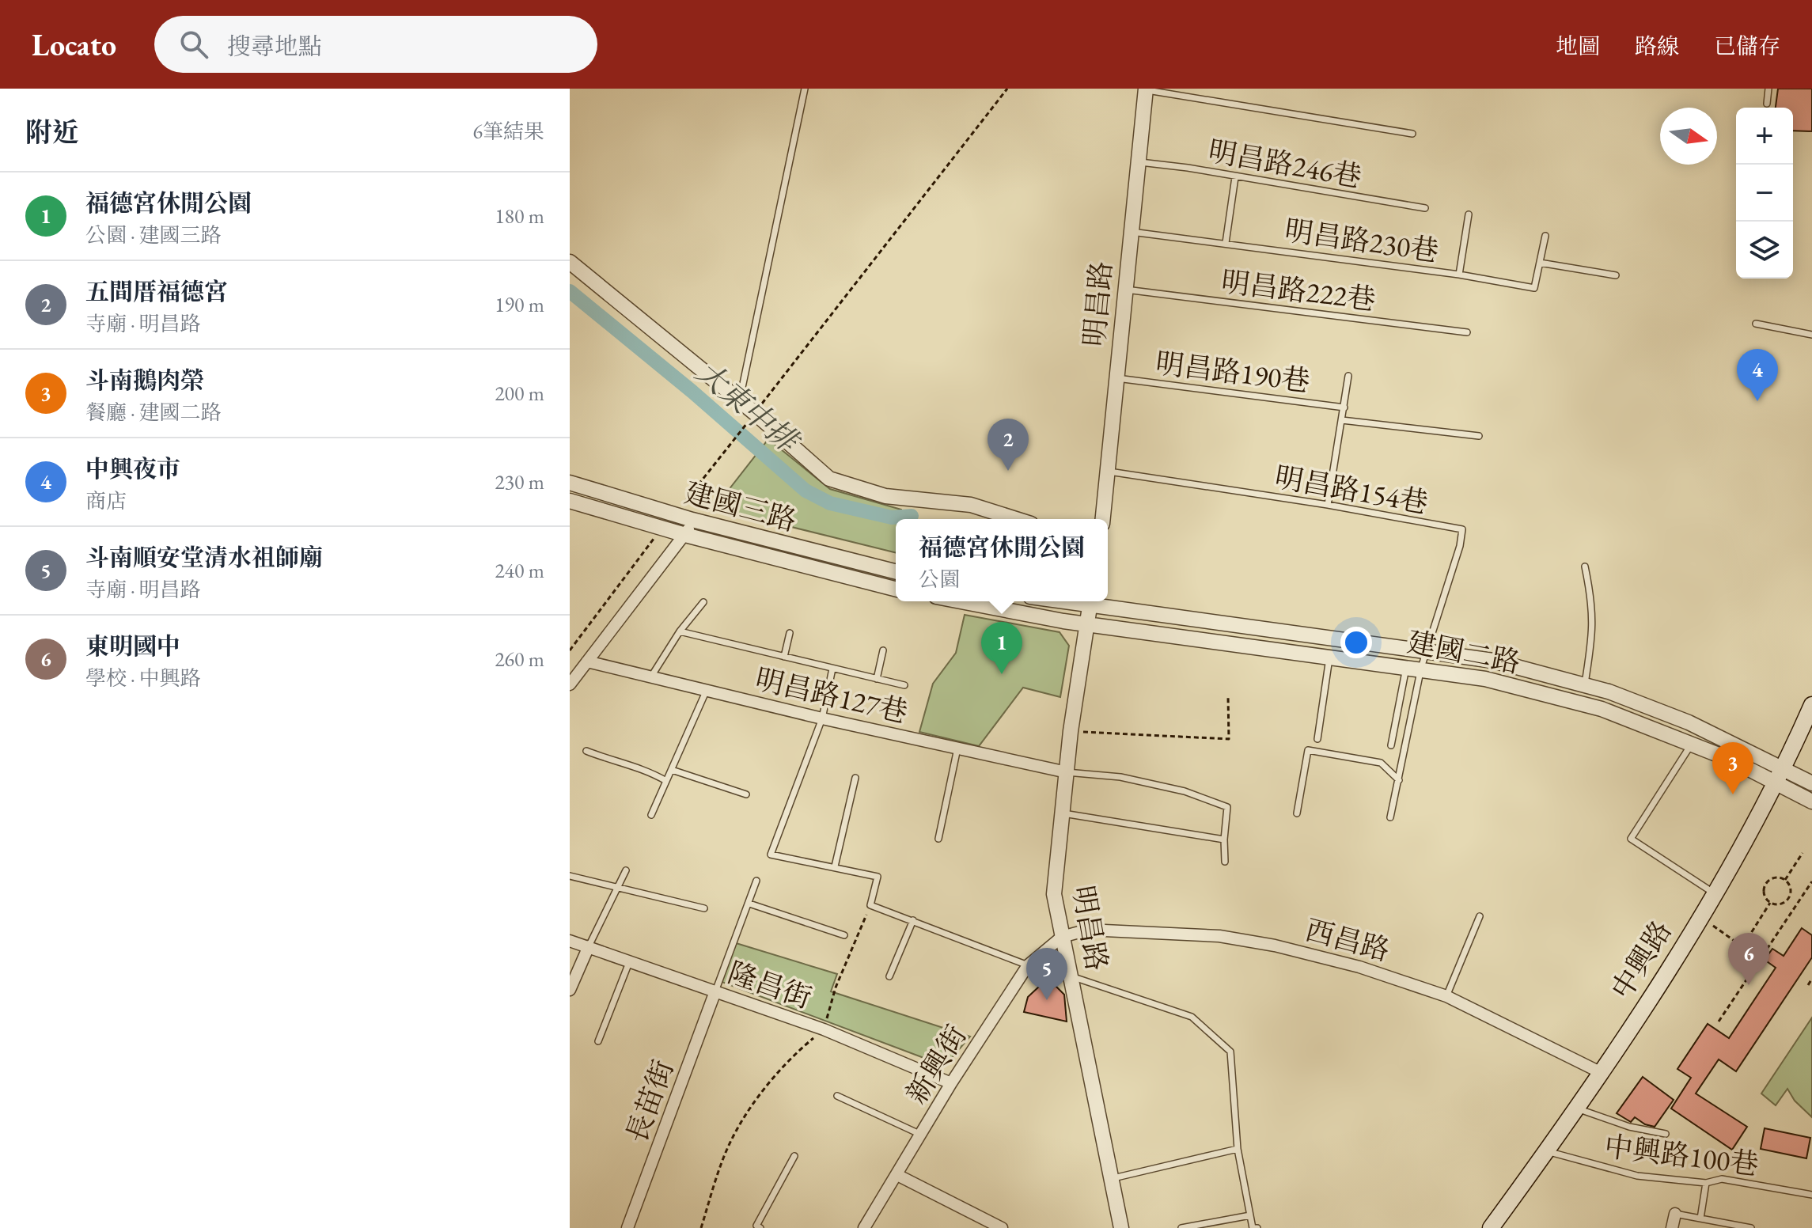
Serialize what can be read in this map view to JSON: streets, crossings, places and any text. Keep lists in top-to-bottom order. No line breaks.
{"streets":{"main road":["中興路"],"street":["明昌路","建國三路","建國二路","明昌路127巷","西昌路","隆昌街","新興街","長苗街"],"lane":["明昌路246巷","明昌路230巷","明昌路222巷","明昌路190巷","明昌路154巷","中興路100巷"]},"crossings":[["明昌路246巷","明昌路"],["明昌路230巷","明昌路"],["明昌路222巷","明昌路"],["明昌路","明昌路190巷"],["明昌路","明昌路154巷"],["明昌路","建國二路"],["明昌路","明昌路127巷"],["明昌路","西昌路"],["明昌路","新興街"],["明昌路154巷","建國二路"],["建國二路","中興路"],["西昌路","中興路"],["西昌路","新興街"],["中興路","中興路100巷"],["隆昌街","新興街"],["隆昌街","長苗街"]],"water":["大東中排"],"north":"right","page":{"header":"Locato","search":"搜尋地點","nav":["地圖","路線","已儲存"],"heading":["附近","6筆結果"],"map_buttons":["+","−"],"list":[{"mark":"1","name":"福德宮休閒公園","note":"公園 · 建國三路","value":"180 m"},{"mark":"2","name":"五間厝福德宮","note":"寺廟 · 明昌路","value":"190 m"},{"mark":"3","name":"斗南鵝肉榮","note":"餐廳 · 建國二路","value":"200 m"},{"mark":"4","name":"中興夜市","note":"商店","value":"230 m"},{"mark":"5","name":"斗南順安堂清水祖師廟","note":"寺廟 · 明昌路","value":"240 m"},{"mark":"6","name":"東明國中","note":"學校 · 中興路","value":"260 m"}],"pins":["4","2","1","3","6","5"],"popup":["福德宮休閒公園","公園"]}}
